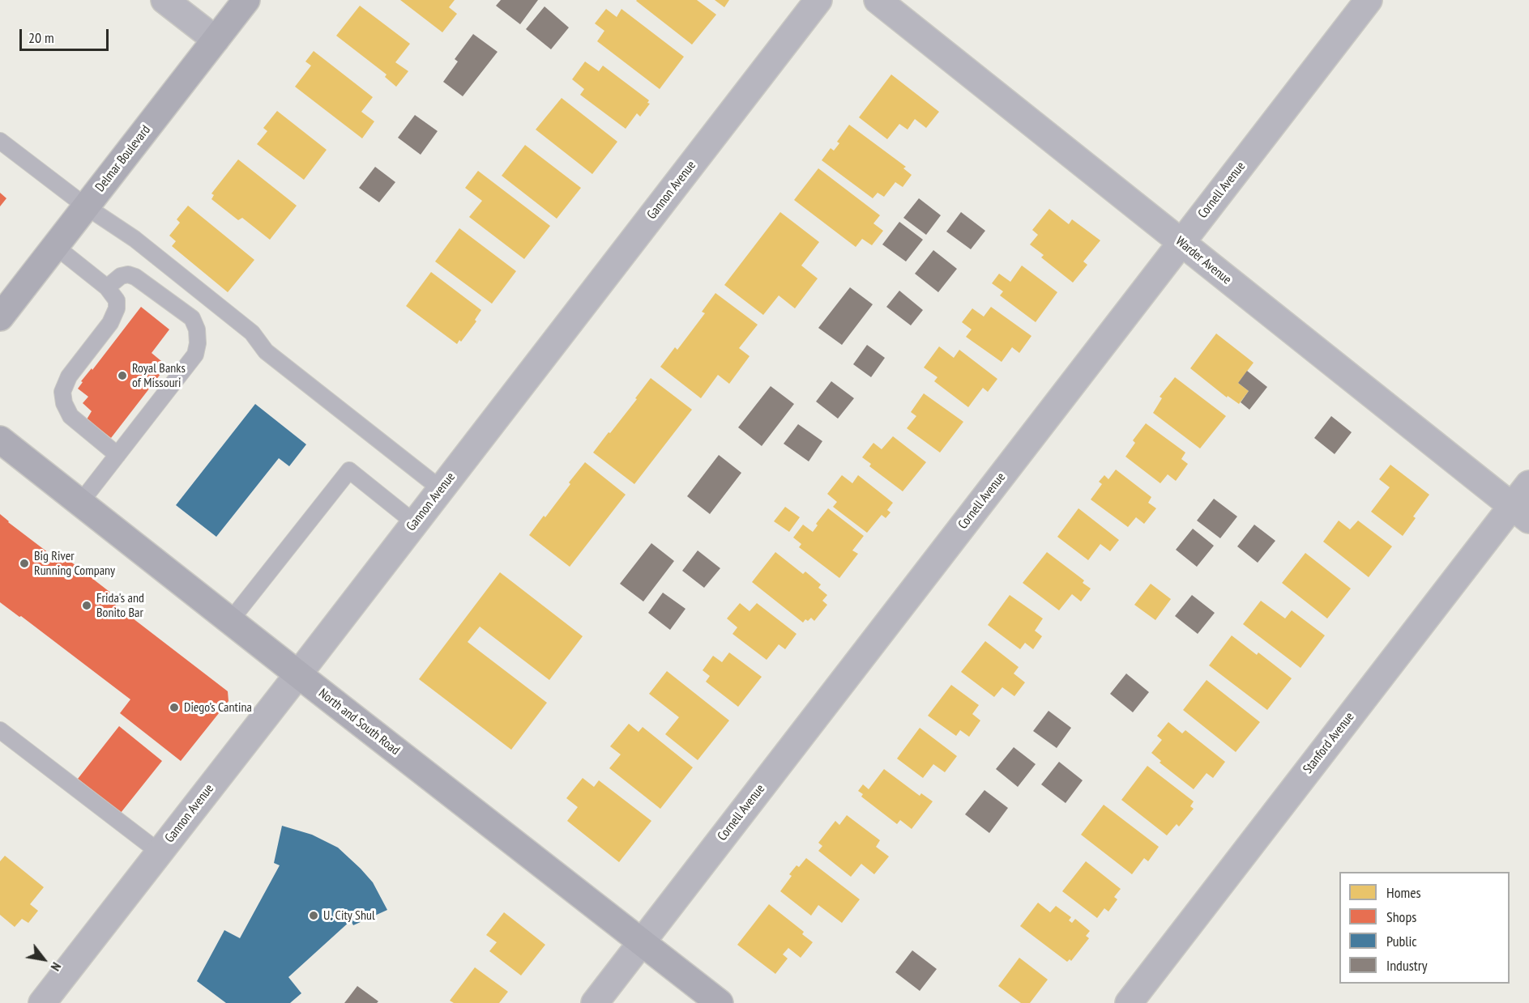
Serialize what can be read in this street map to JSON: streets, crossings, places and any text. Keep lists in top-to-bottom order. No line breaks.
{"streets":{"street":["Delmar Boulevard","Gannon Avenue","Cornell Avenue","Warder Avenue","North and South Road","Stanford Avenue"]},"crossings":[["Gannon Avenue","North and South Road"],["Cornell Avenue","Warder Avenue"],["Cornell Avenue","North and South Road"],["Warder Avenue","Stanford Avenue"]],"places":["Royal Banks of Missouri","Big River Running Company","Frida's and Bonito Bar","Diego’s Cantina","U. City Shul"],"legend":["Homes","Shops","Public","Industry"],"scale_bar":"20 m","north":"bottom right"}
